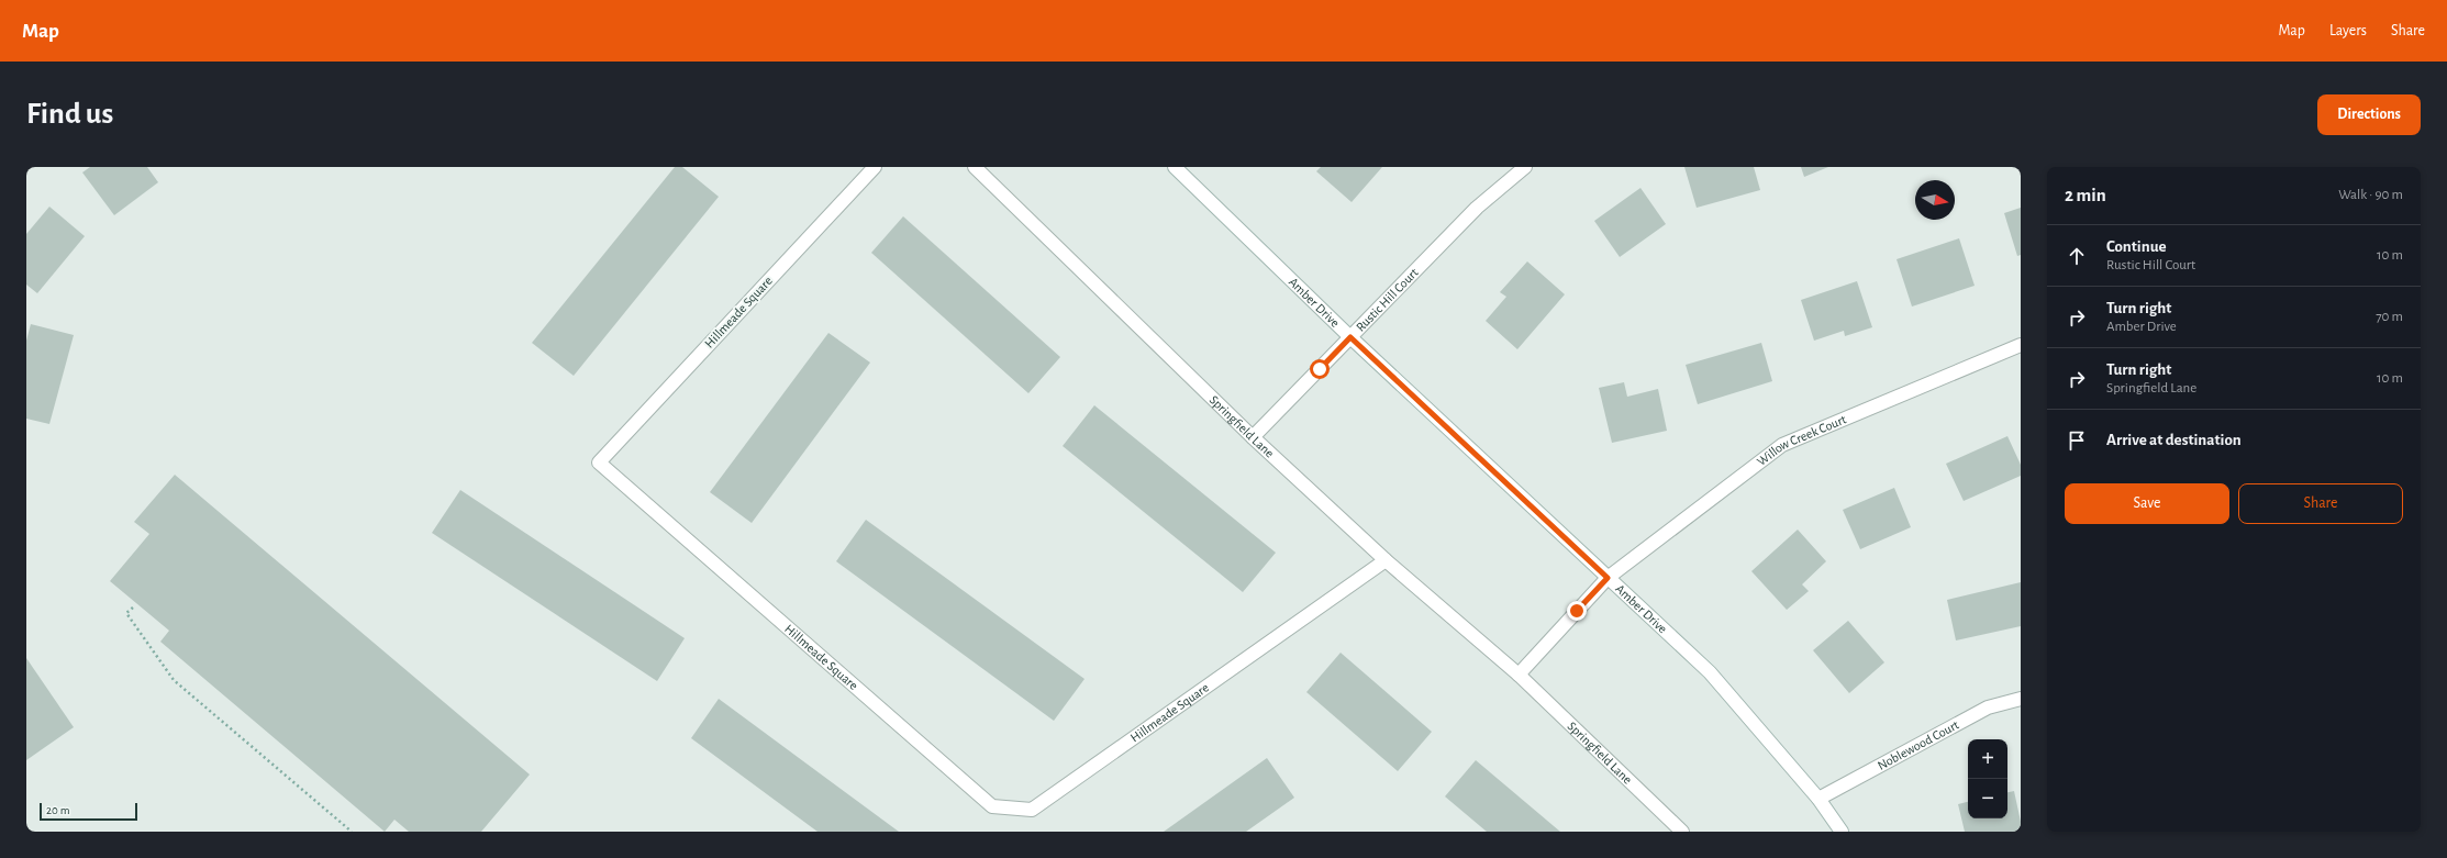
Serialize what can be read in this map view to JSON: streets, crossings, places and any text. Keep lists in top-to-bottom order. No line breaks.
{"streets":{"street":["Rustic Hill Court","Amber Drive","Hillmeade Square","Springfield Lane","Willow Creek Court","Noblewood Court"]},"crossings":[["Rustic Hill Court","Amber Drive"],["Rustic Hill Court","Springfield Lane"],["Amber Drive","Willow Creek Court"],["Amber Drive","Noblewood Court"],["Hillmeade Square","Springfield Lane"]],"scale_bar":"20 m","north":"right","page":{"header":"Map","nav":["Map","Layers","Share"],"buttons":["Directions",["Save","Share"]],"title":"Find us","heading":["2 min","Walk · 90 m"],"list":[["Continue","Rustic Hill Court","10 m"],["Turn right","Amber Drive","70 m"],["Turn right","Springfield Lane","10 m"],"Arrive at destination"],"map_buttons":["+","−"],"scale":"20 m"}}
